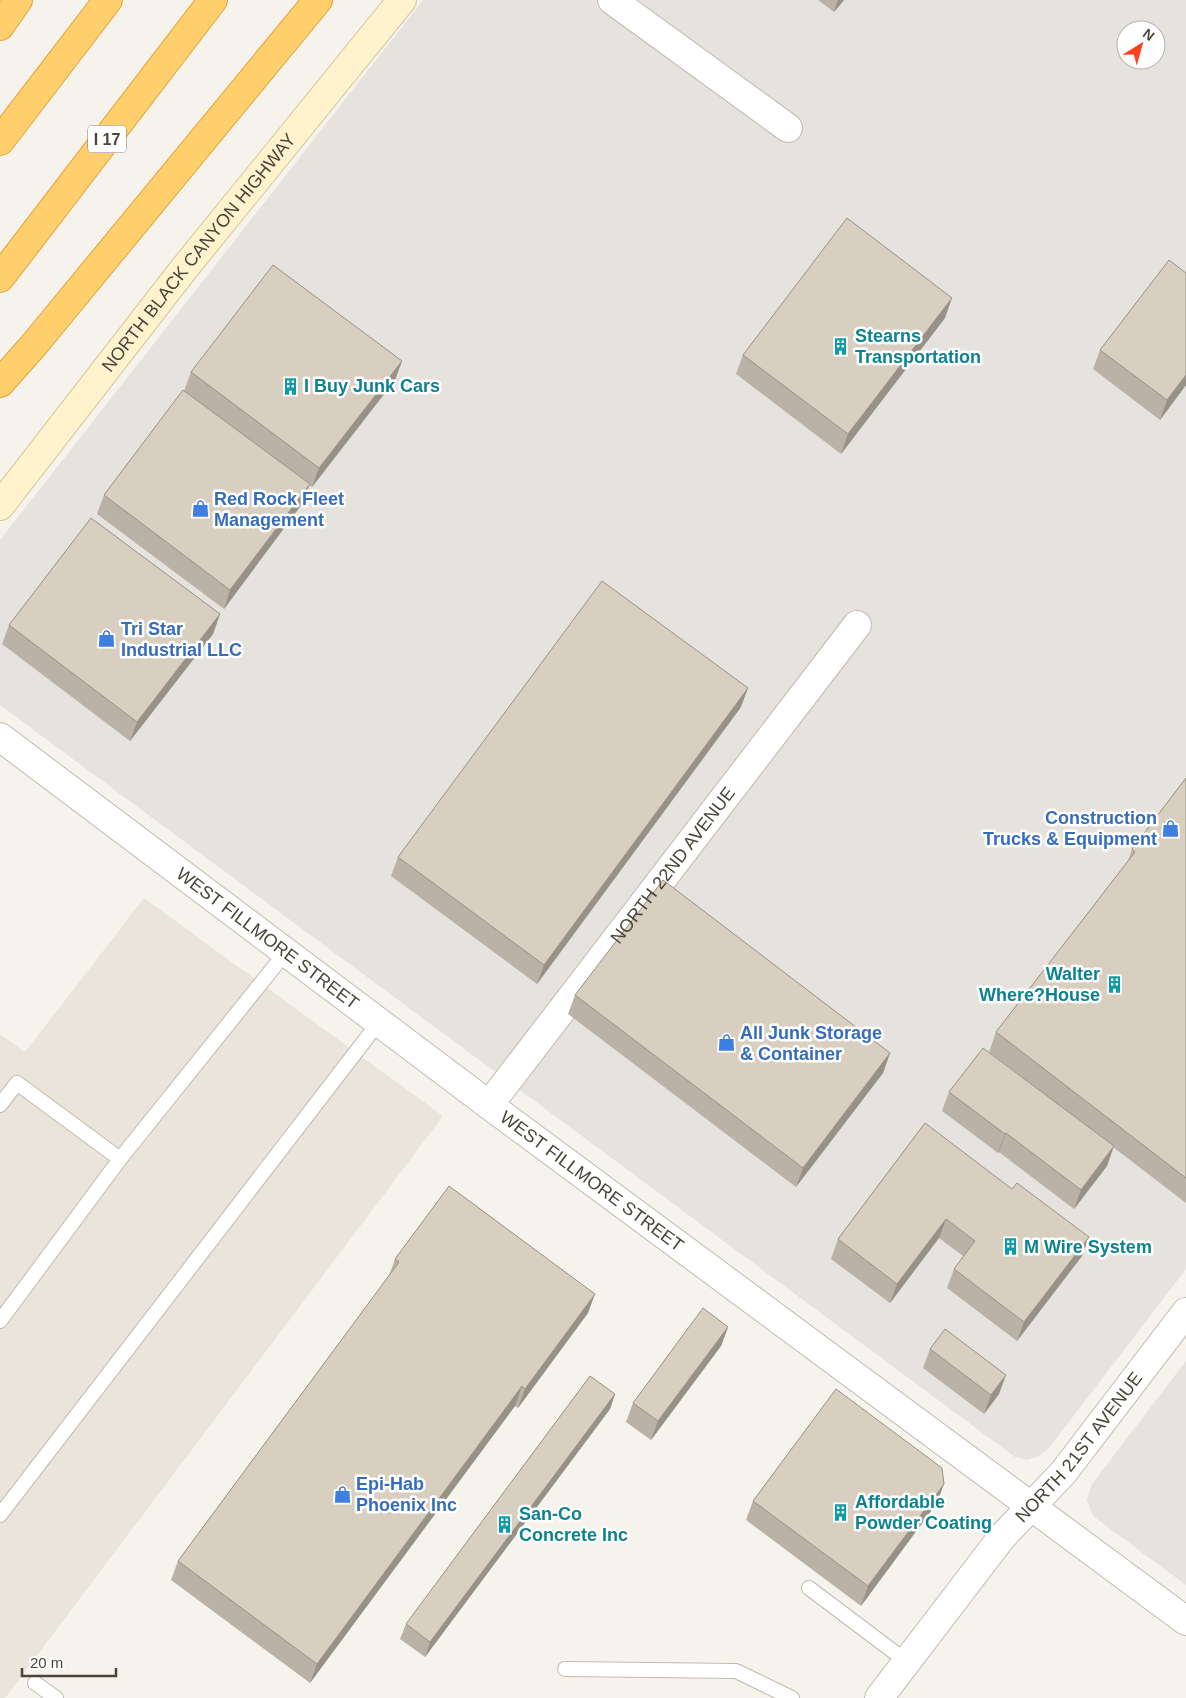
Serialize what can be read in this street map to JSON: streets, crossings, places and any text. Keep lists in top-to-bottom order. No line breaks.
{"streets":{"highway":["I 17"],"main road":["NORTH BLACK CANYON HIGHWAY"],"street":["NORTH 22ND AVENUE","WEST FILLMORE STREET","NORTH 21ST AVENUE"]},"crossings":[["NORTH 22ND AVENUE","WEST FILLMORE STREET"],["WEST FILLMORE STREET","NORTH 21ST AVENUE"]],"places":{"building":["Stearns Transportation","I Buy Junk Cars","Walter Where?House","M Wire System","Affordable Powder Coating","San-Co Concrete Inc"],"shop":["Red Rock Fleet Management","Tri Star Industrial LLC","Construction Trucks & Equipment","All Junk Storage & Container","Epi-Hab Phoenix Inc"]},"scale_bar":"20 m","north":"top right"}
